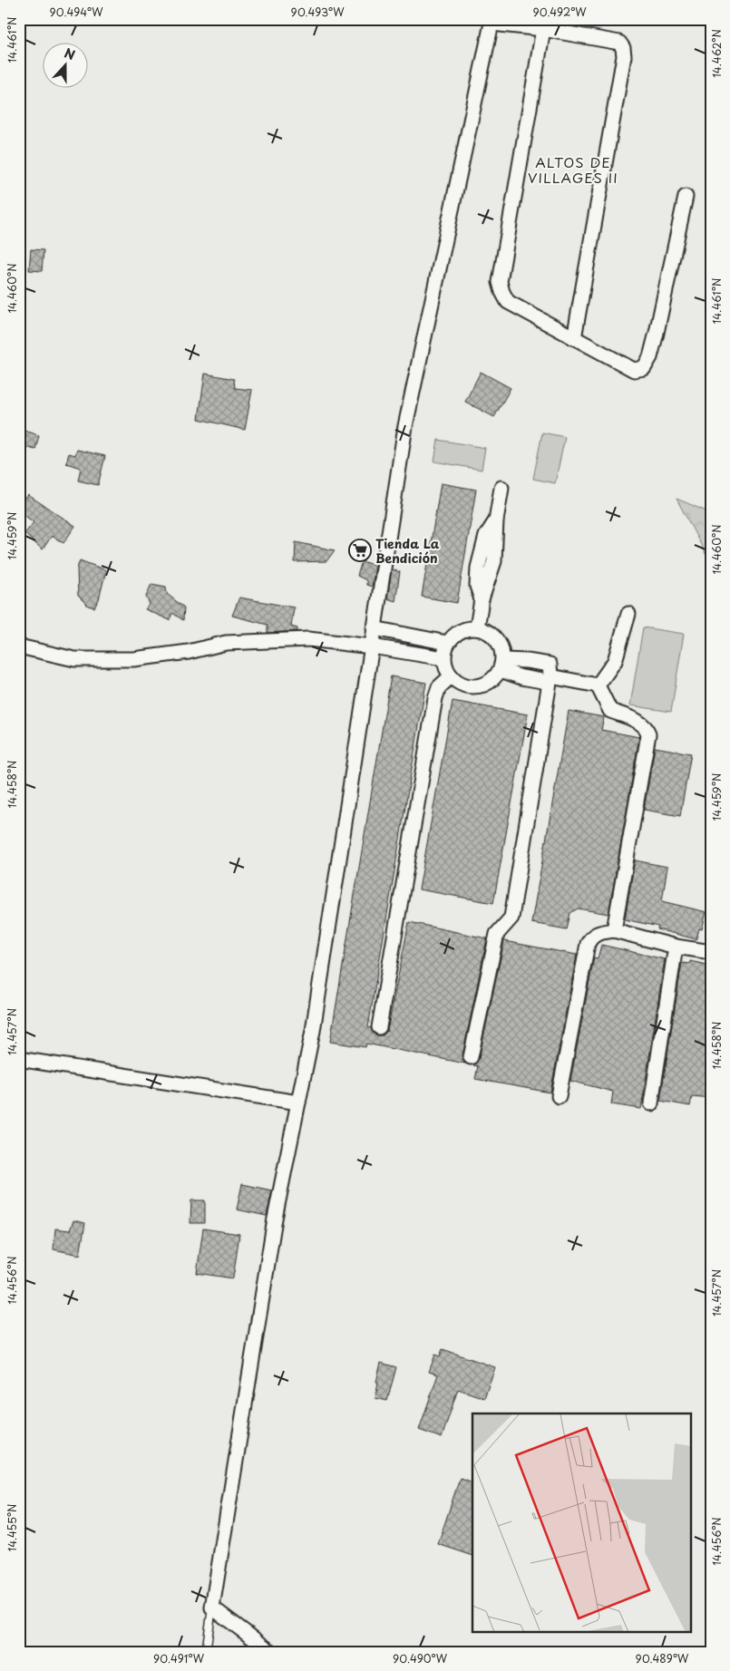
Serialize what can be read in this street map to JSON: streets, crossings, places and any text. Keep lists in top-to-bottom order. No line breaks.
{"districts":["ALTOS DE VILLAGES II"],"places":{"supermarket":["Tienda La Bendición"]},"north":"top","coordinates":["90.494°W","90.493°W","90.492°W","14.461°N","14.462°N","14.460°N","14.459°N","14.458°N","14.457°N","14.456°N","14.455°N","90.491°W","90.490°W","90.489°W"]}
